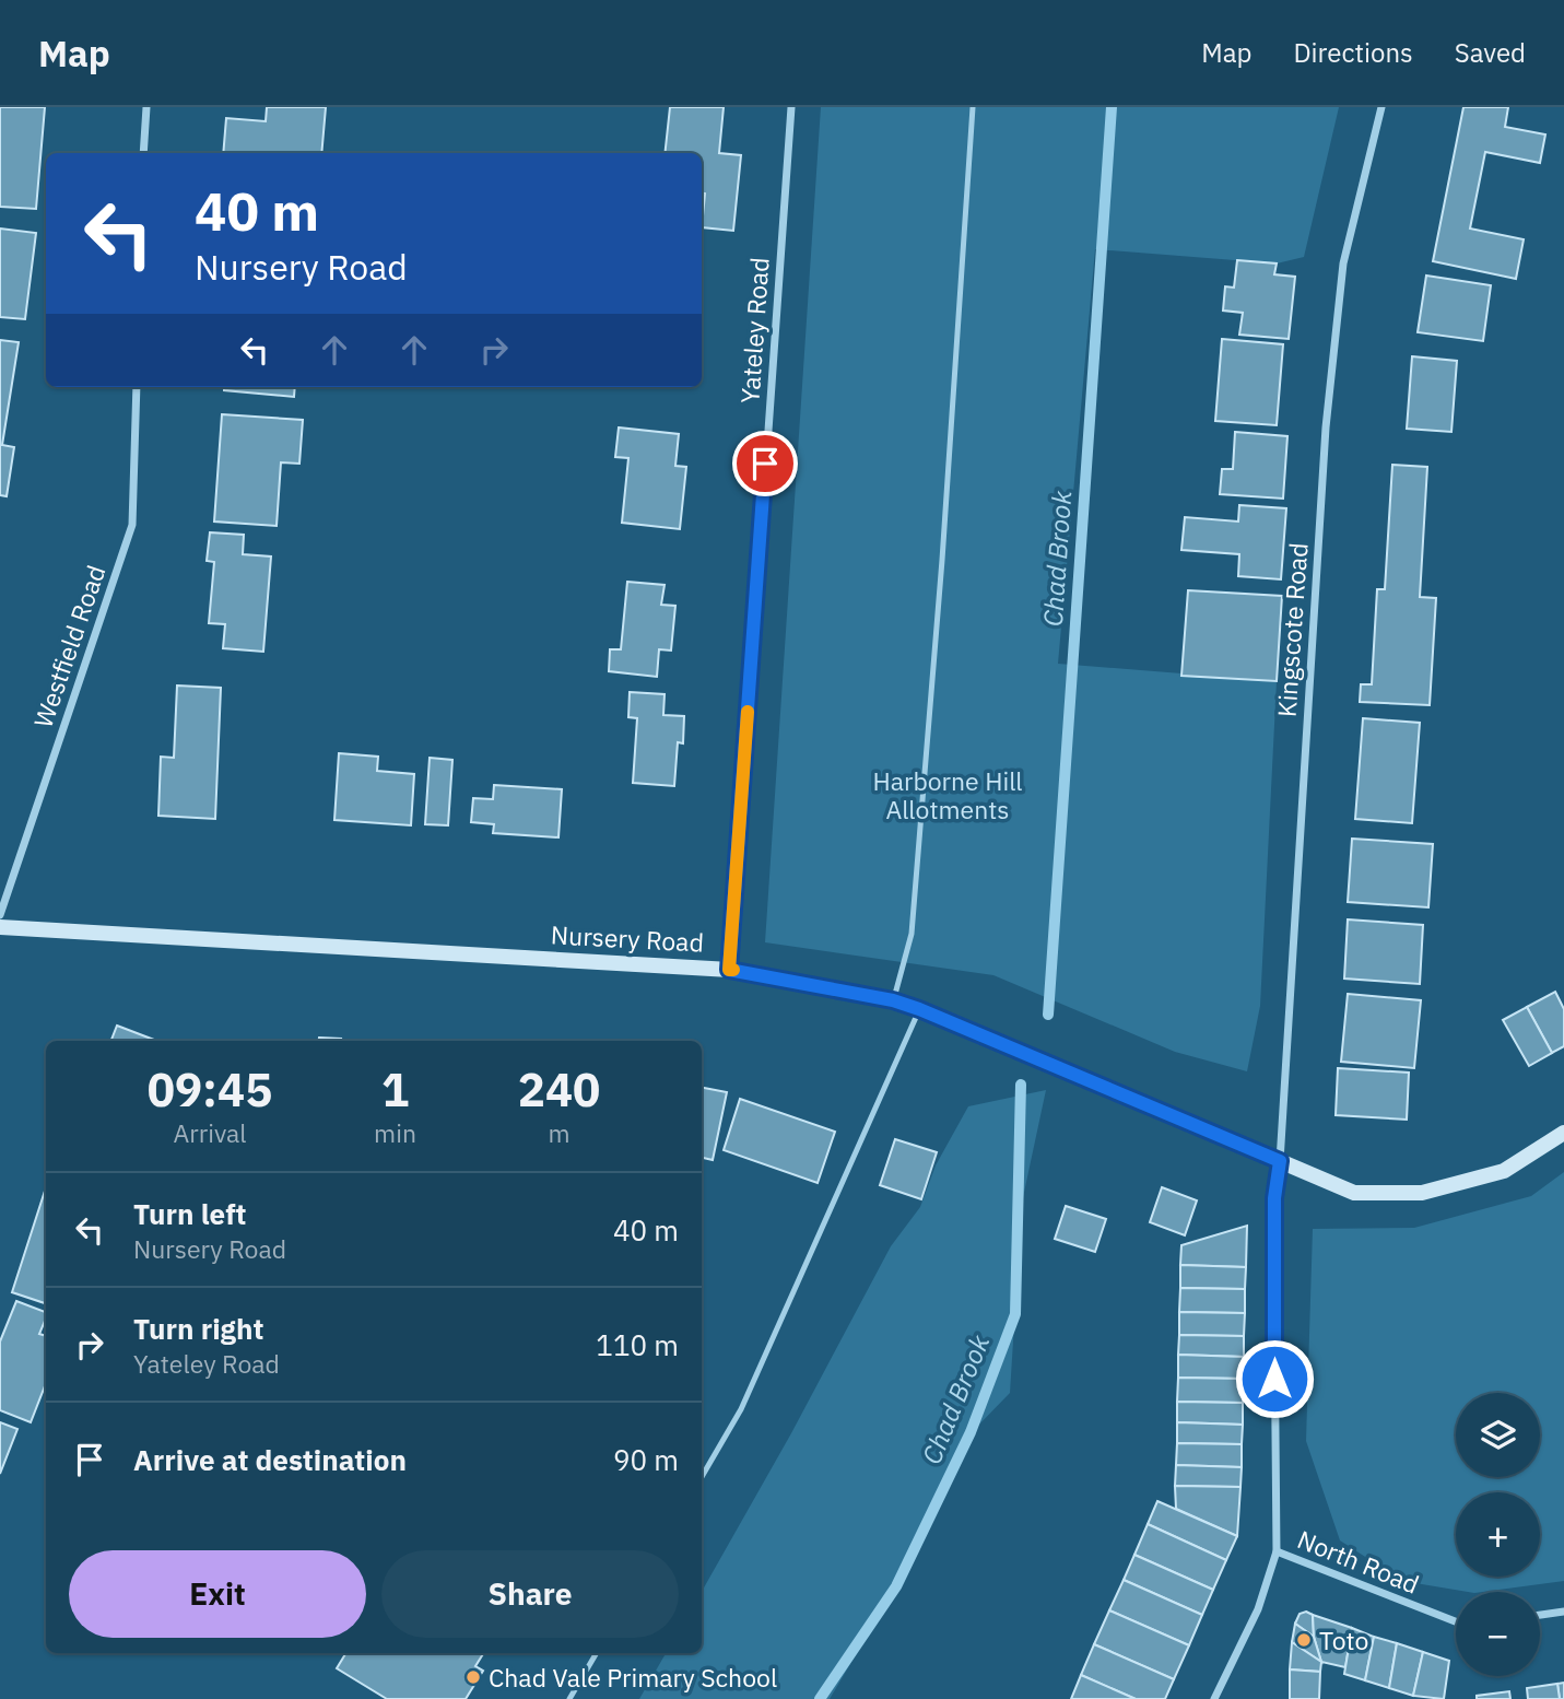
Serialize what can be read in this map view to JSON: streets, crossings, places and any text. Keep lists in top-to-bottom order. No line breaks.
{"streets":{"main road":["Nursery Road"],"street":["Yateley Road","Kingscote Road","Westfield Road","North Road"]},"crossings":[["Yateley Road","Nursery Road"],["Kingscote Road","Nursery Road"],["Kingscote Road","North Road"]],"water":["Chad Brook"],"parks":["Harborne Hill Allotments"],"places":["Toto","Chad Vale Primary School"],"page":{"header":"Map","nav":["Map","Directions","Saved"],"turn":["40 m","Nursery Road"],"eta":["09:45","Arrival","1","min","240","m"],"list":[{"name":"Turn left","note":"Nursery Road","value":"40 m"},{"name":"Turn right","note":"Yateley Road","value":"110 m"},{"name":"Arrive at destination","value":"90 m"}],"map_buttons":["+","−"],"buttons":["Exit","Share"]}}
